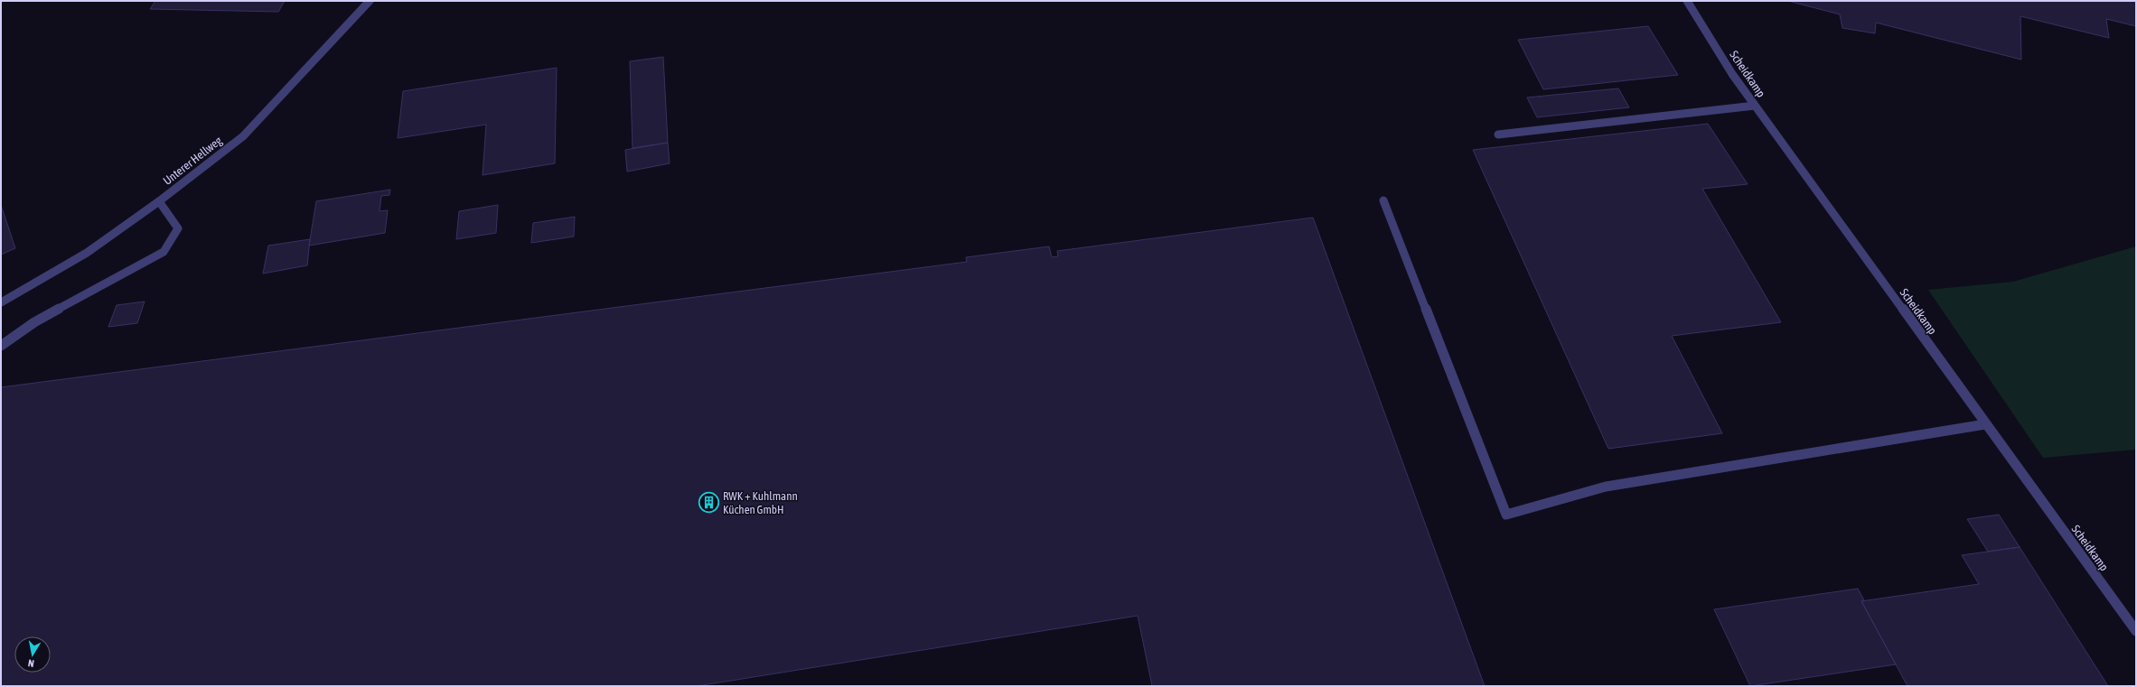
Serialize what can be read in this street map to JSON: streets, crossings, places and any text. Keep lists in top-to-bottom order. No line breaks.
{"streets":{"street":["Scheidkamp","Unterer Hellweg"]},"places":{"building":["RWK + Kuhlmann Küchen GmbH"]},"north":"bottom"}
